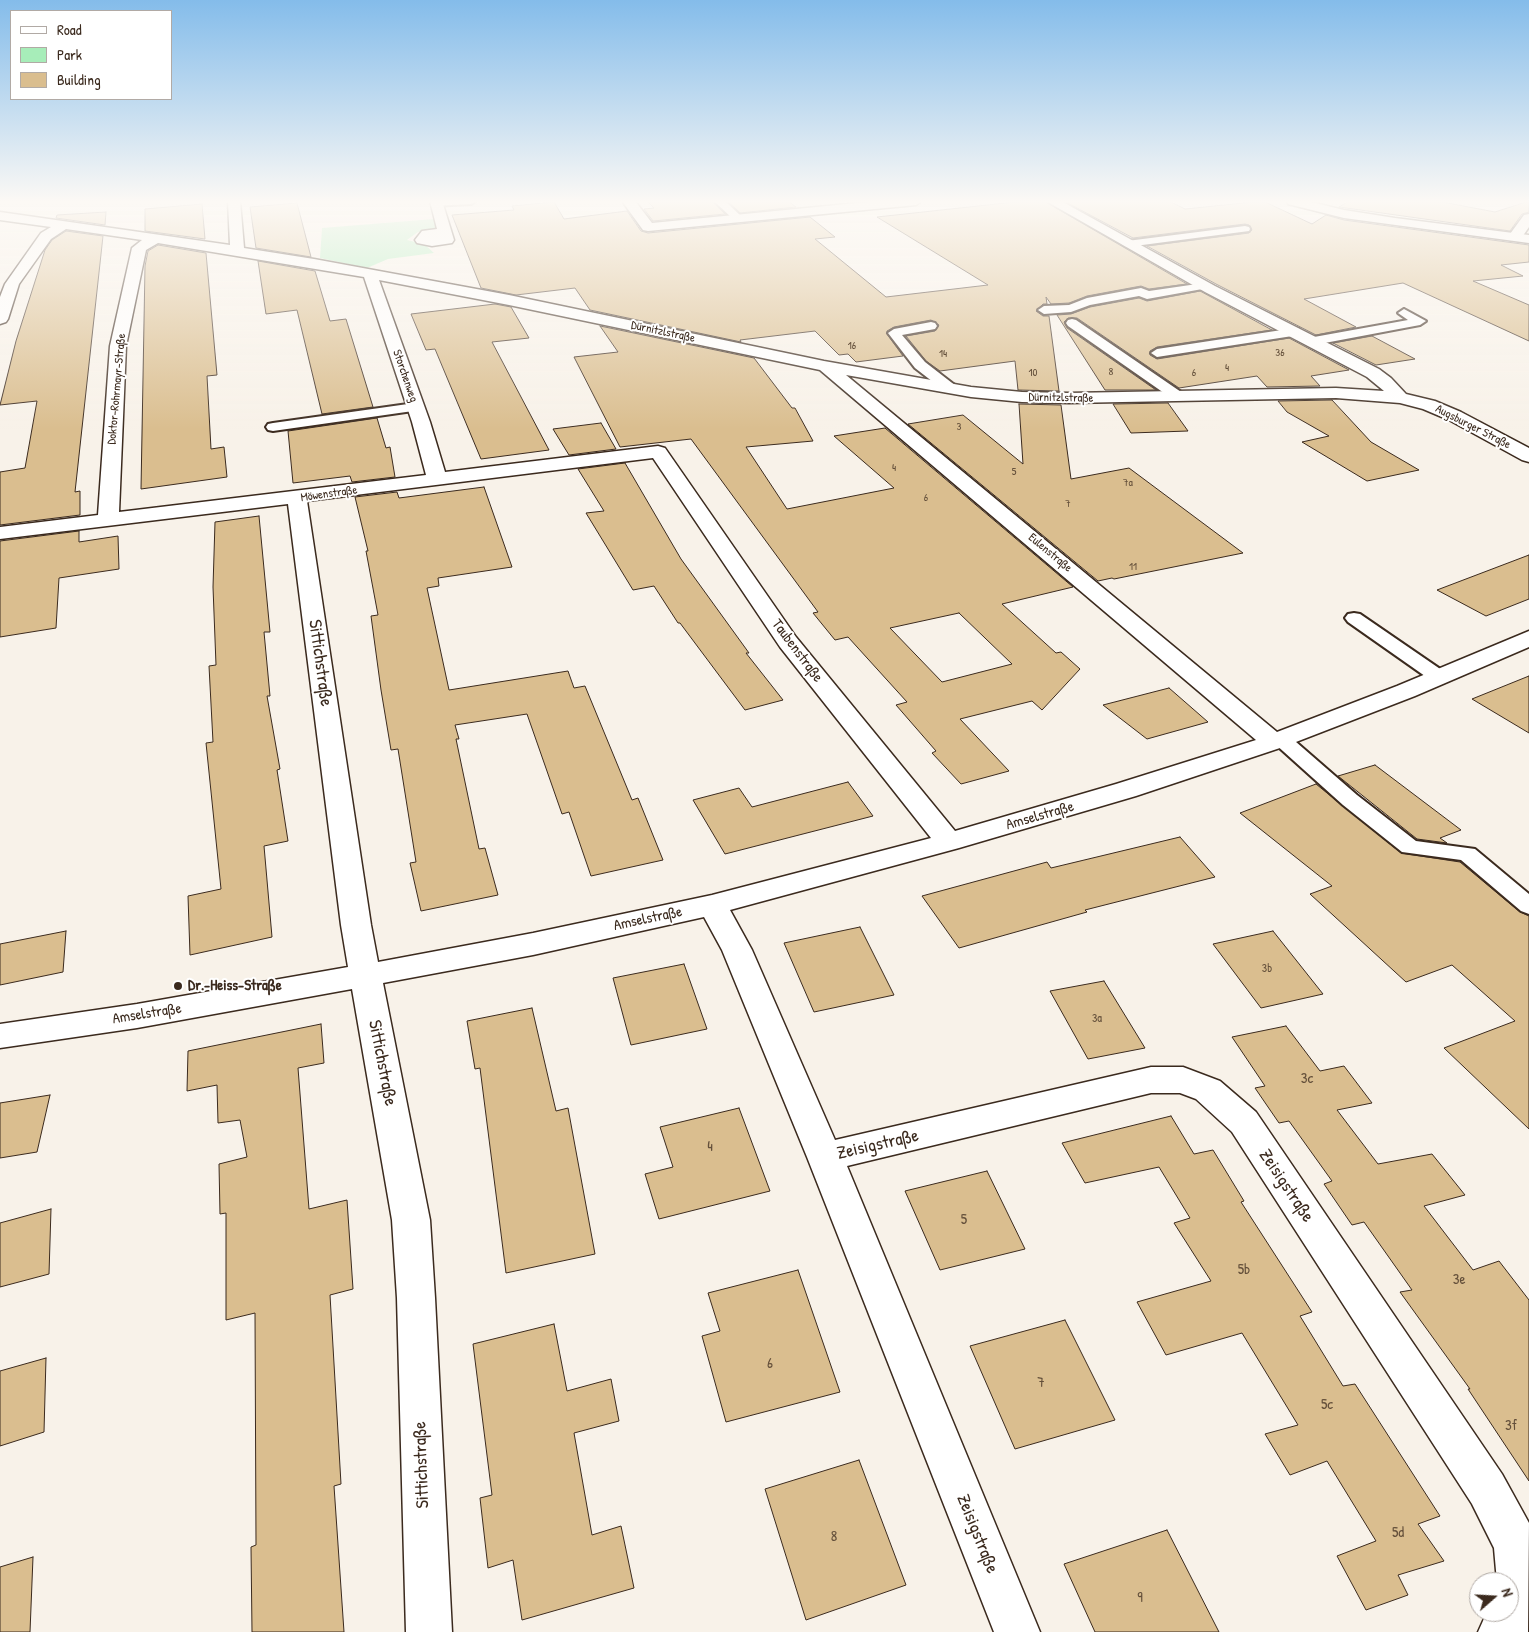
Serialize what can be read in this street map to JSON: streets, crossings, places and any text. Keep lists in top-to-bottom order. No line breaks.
{"streets":{"street":["Dürnitzlstraße","Storchenweg","Doktor-Rohrmayr-Straße","Augsburger Straße","Möwenstraße","Eulenstraße","Taubenstraße","Sittichstraße","Amselstraße","Zeisigstraße"]},"crossings":[["Dürnitzlstraße","Augsburger Straße"],["Dürnitzlstraße","Eulenstraße"],["Storchenweg","Möwenstraße"],["Doktor-Rohrmayr-Straße","Möwenstraße"],["Möwenstraße","Taubenstraße"],["Möwenstraße","Sittichstraße"],["Eulenstraße","Amselstraße"],["Taubenstraße","Amselstraße"],["Sittichstraße","Amselstraße"],["Amselstraße","Zeisigstraße"]],"places":["Dr.-Heiss-Straße"],"house_numbers":["16","36","14","4","8","10","6","3","4","5","7a","6","7","11","3b","3a","3c","4","5","5b","3e","6","7","5c","3f","5d","8","9"],"legend":["Road","Park","Building"],"north":"right"}
